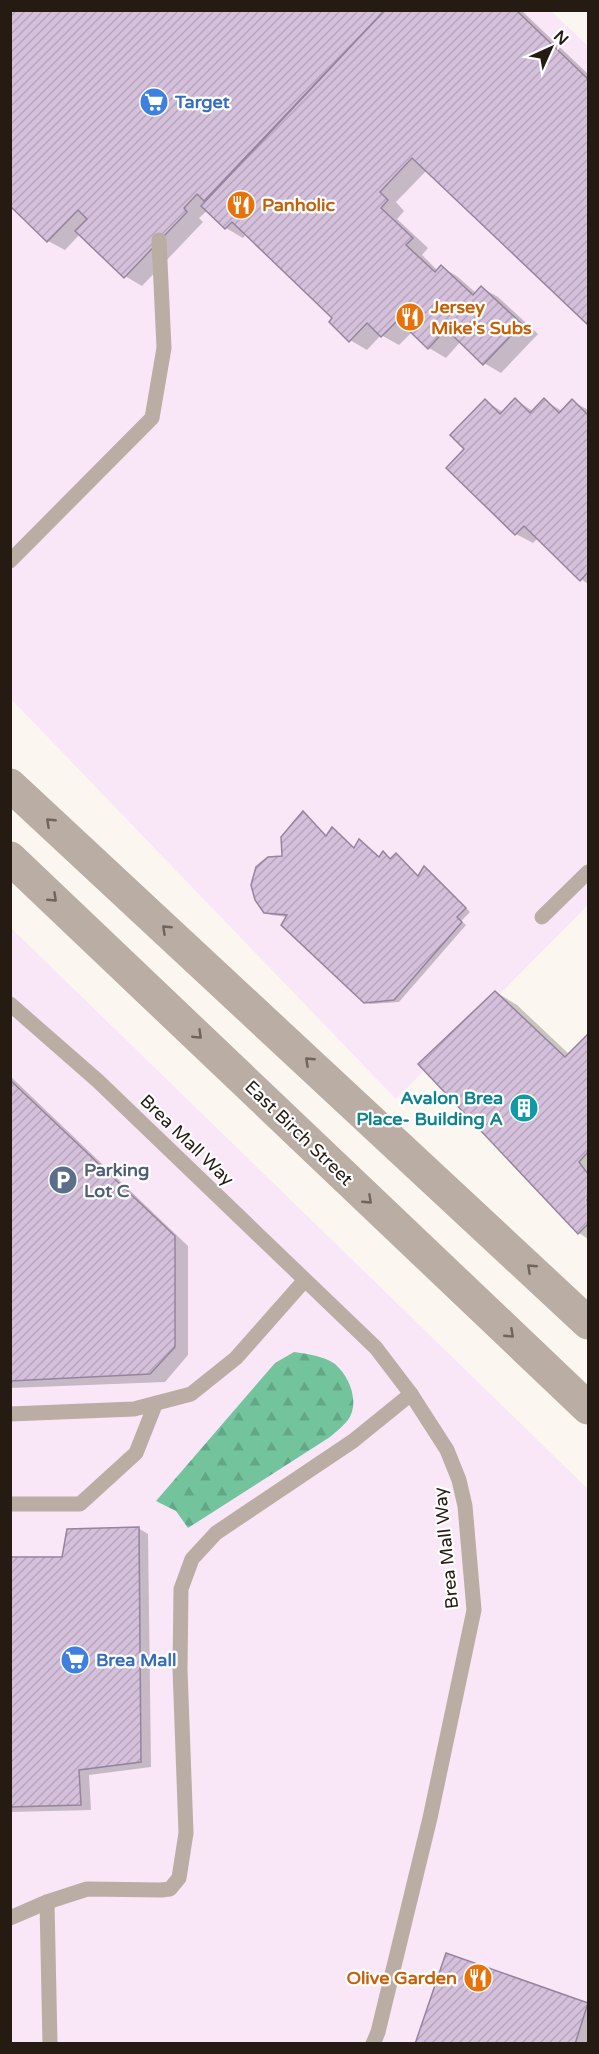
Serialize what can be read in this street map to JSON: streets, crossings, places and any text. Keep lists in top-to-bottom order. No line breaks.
{"streets":{"street":["East Birch Street"],"lane":["Brea Mall Way"]},"places":{"supermarket":["Target","Brea Mall"],"restaurant":["Panholic","Jersey Mike's Subs","Olive Garden"],"building":["Avalon Brea Place- Building A"],"parking":["Parking Lot C"]},"north":"top right"}
